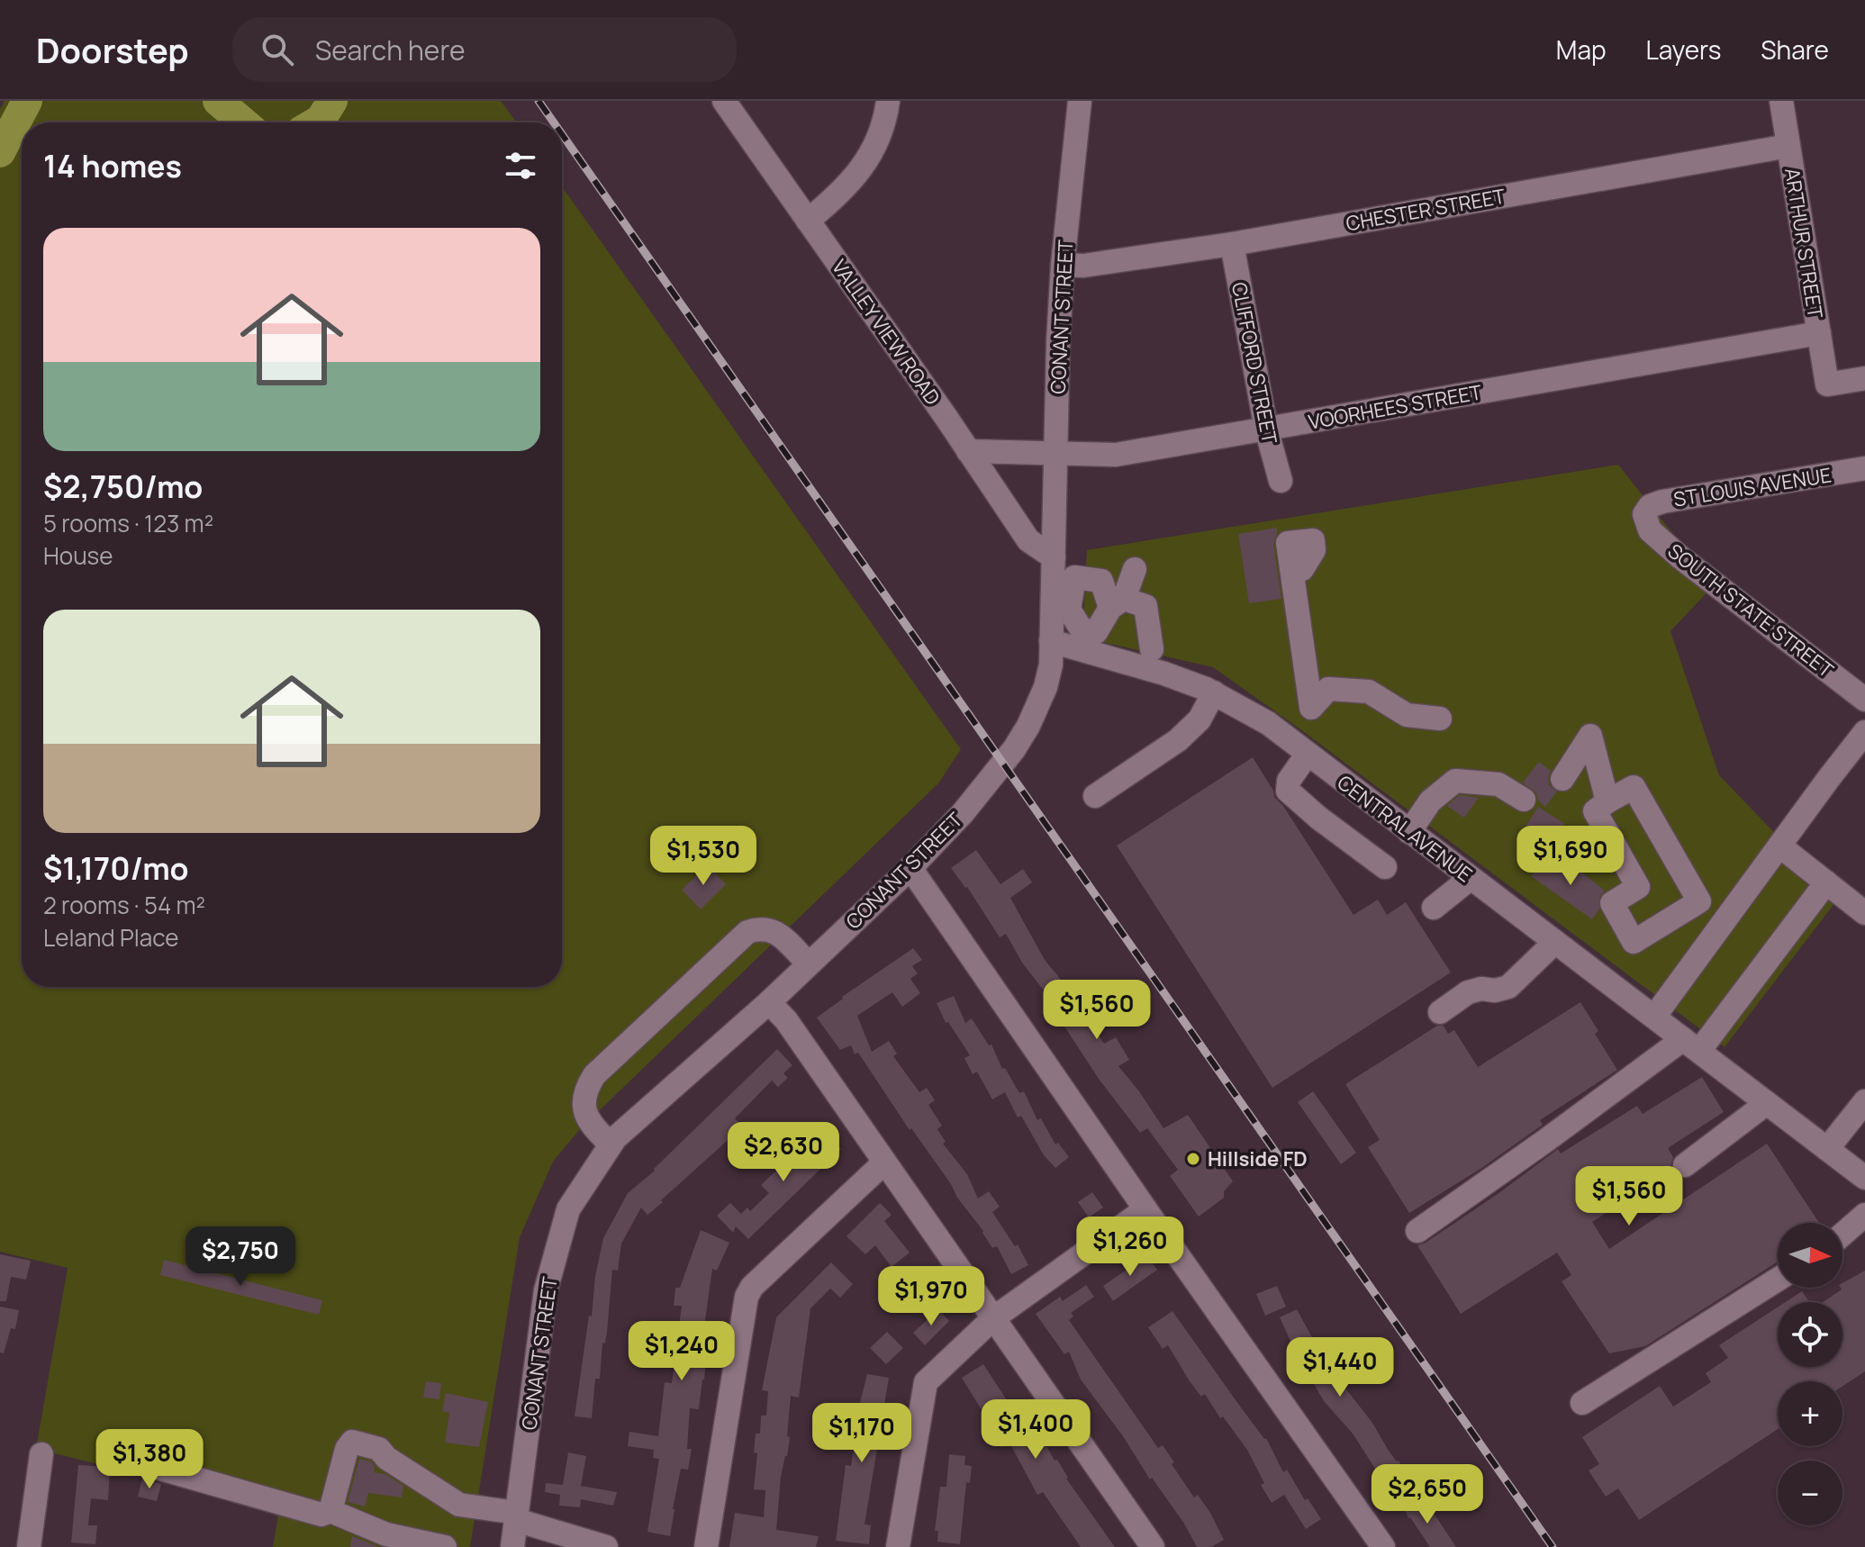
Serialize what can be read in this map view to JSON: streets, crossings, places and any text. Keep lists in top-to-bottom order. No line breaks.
{"streets":{"street":["CHESTER STREET","ARTHUR STREET","CONANT STREET","VALLEY VIEW ROAD","CLIFFORD STREET","VOORHEES STREET","ST LOUIS AVENUE","SOUTH STATE STREET","CENTRAL AVENUE"]},"crossings":[["CHESTER STREET","ARTHUR STREET"],["CHESTER STREET","CONANT STREET"],["CHESTER STREET","CLIFFORD STREET"],["ARTHUR STREET","VOORHEES STREET"],["CONANT STREET","VALLEY VIEW ROAD"],["CONANT STREET","VOORHEES STREET"],["CONANT STREET","CENTRAL AVENUE"],["VALLEY VIEW ROAD","VOORHEES STREET"],["CLIFFORD STREET","VOORHEES STREET"],["ST LOUIS AVENUE","SOUTH STATE STREET"]],"places":["Hillside FD"],"north":"right","page":{"header":"Doorstep","search":"Search here","nav":["Map","Layers","Share"],"heading":"14 homes","list":[{"name":"$2,750/mo","note":"5 rooms · 123 m² · House"},{"name":"$1,170/mo","note":"2 rooms · 54 m² · Leland Place"}],"price":["$1,530","$1,690","$1,560","$2,630","$1,560","$1,260","$2,750","$1,970","$1,240","$1,440","$1,400","$1,170","$1,380","$2,650"],"map_buttons":["+","−"]}}
